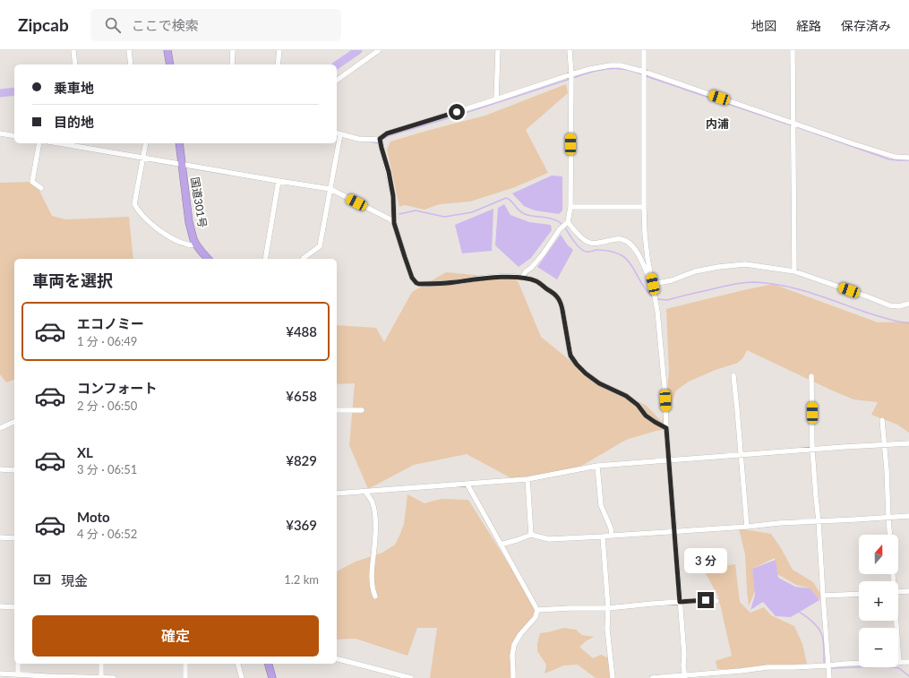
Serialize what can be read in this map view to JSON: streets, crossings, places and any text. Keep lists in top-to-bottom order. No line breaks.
{"streets":{"highway":["国道301号"]},"districts":["内浦"],"north":"top","page":{"header":"Zipcab","search":"ここで検索","nav":["地図","経路","保存済み"],"banner":["乗車地","目的地"],"heading":"車両を選択","list":[{"name":"エコノミー","note":"1 分 · 06:49","value":"¥488"},{"name":"コンフォート","note":"2 分 · 06:50","value":"¥658"},{"name":"XL","note":"3 分 · 06:51","value":"¥829"},{"name":"Moto","note":"4 分 · 06:52","value":"¥369"}],"map_buttons":["+","−"],"bubble":"3 分","pay":["現金","1.2 km"],"buttons":"確定"}}
